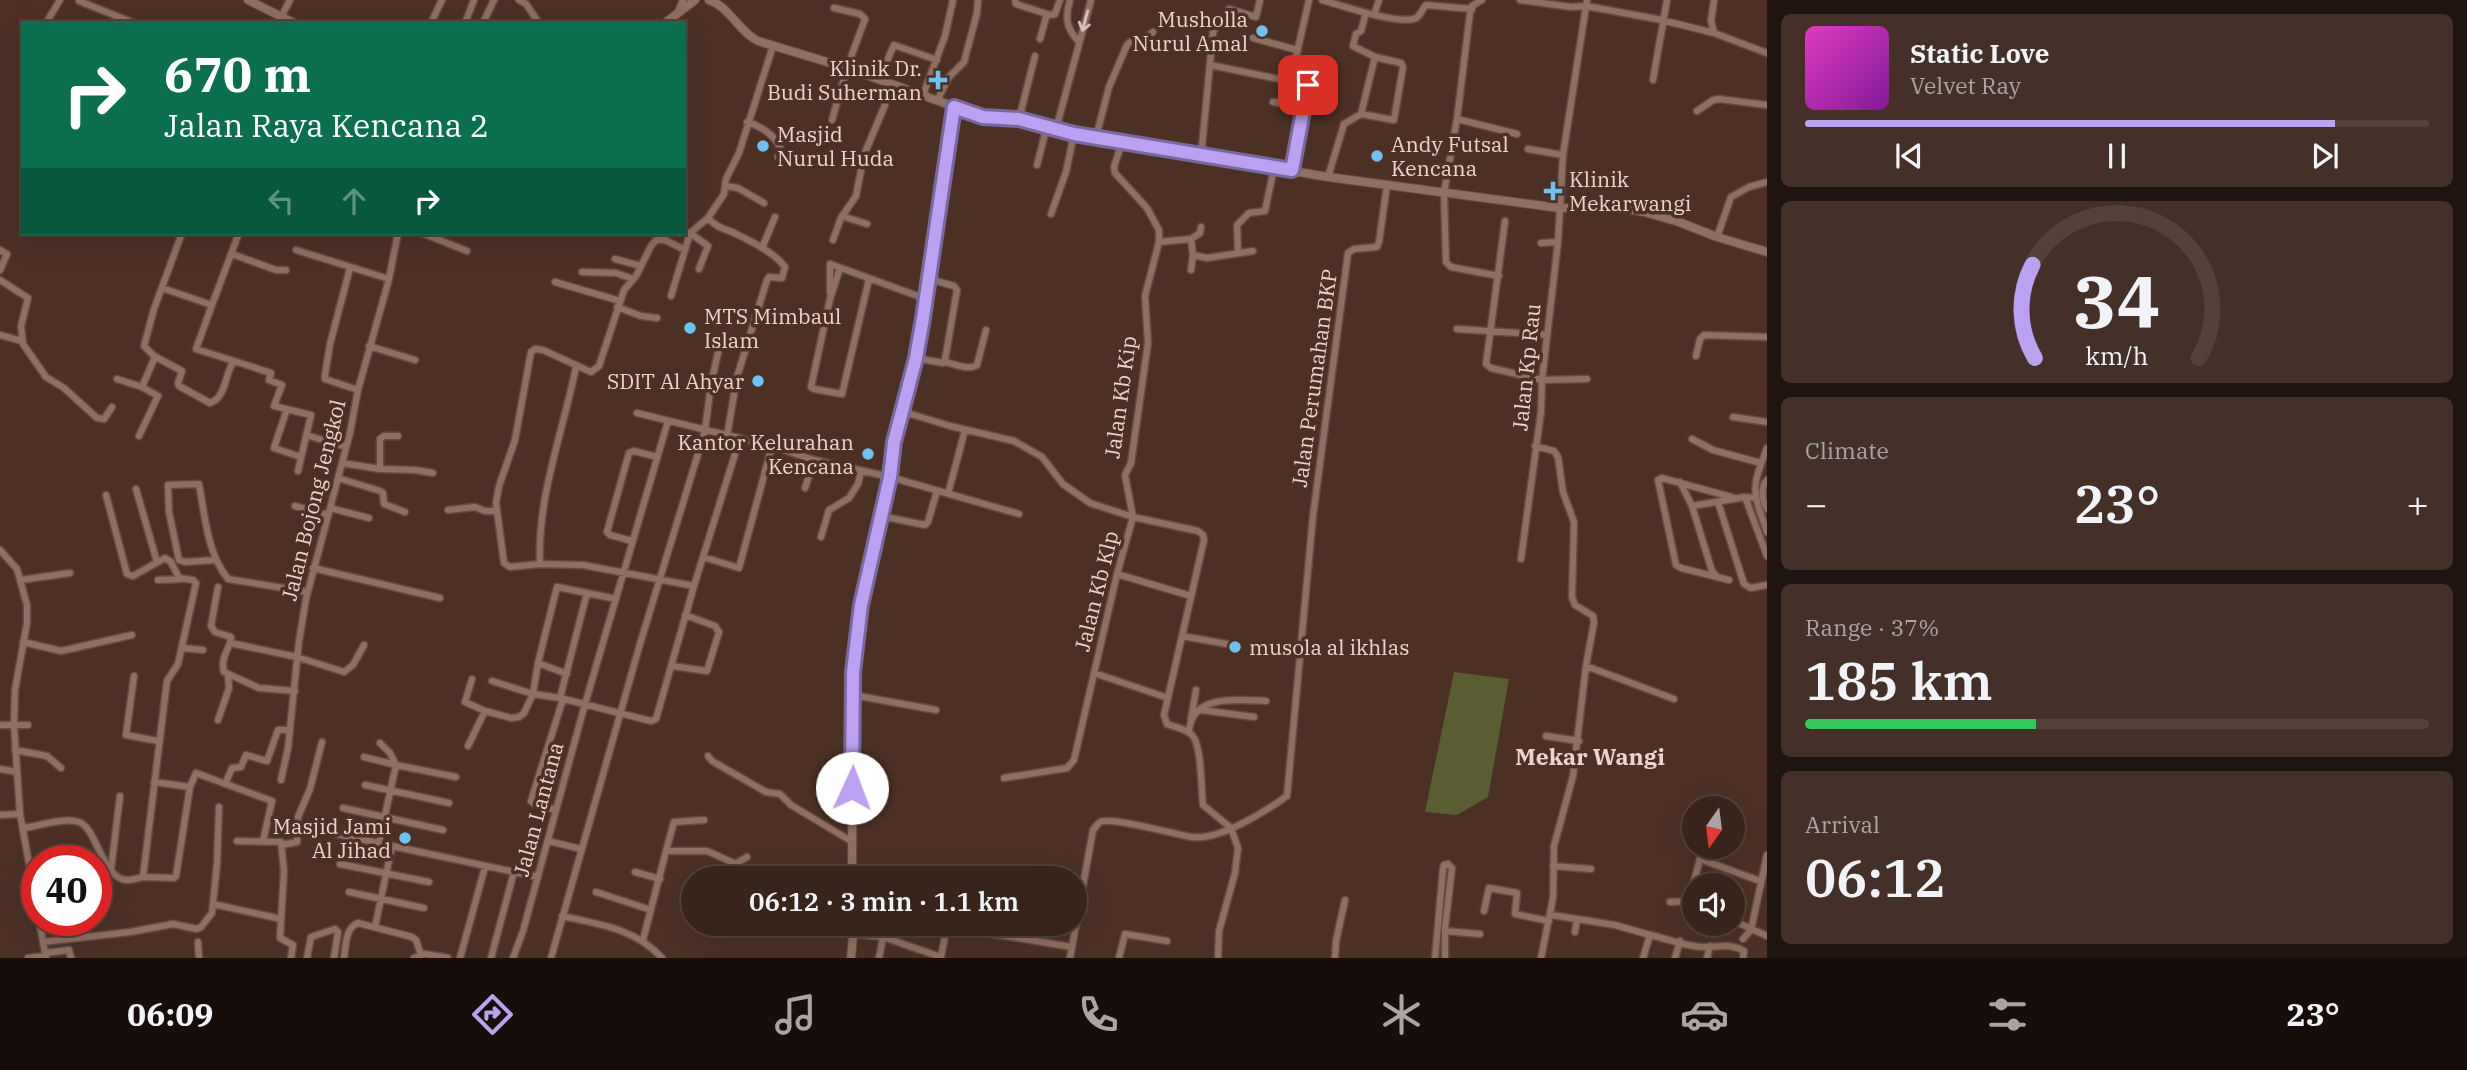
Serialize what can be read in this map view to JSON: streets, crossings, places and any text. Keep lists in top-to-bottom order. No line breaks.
{"streets":{"street":["Jalan Kp Rau","Jalan Perumahan BKP","Jalan Kb Kip","Jalan Bojong Jengkol","Jalan Kb Klp","Jalan Lantana"]},"crossings":[["Jalan Kb Kip","Jalan Kb Klp"]],"districts":["Mekar Wangi"],"places":{"other":["Musholla Nurul Amal","Masjid Nurul Huda","Andy Futsal Kencana","MTS Mimbaul Islam","SDIT Al Ahyar","Kantor Kelurahan Kencana","musola al ikhlas","Masjid Jami Al Jihad"],"health":["Klinik Dr. Budi Suherman","Klinik Mekarwangi"]},"north":"bottom","page":{"turn":["670 m","Jalan Raya Kencana 2"],"song":["Static Love","Velvet Ray"],"tile":["Climate",["Range · 37%","185 km"],["Arrival","06:12"]],"heat":["−","23°","+"],"limit":"40","trip":"06:12 · 3 min · 1.1 km","tabs":["06:09","23°"],"gauge":["34","km/h"]}}
